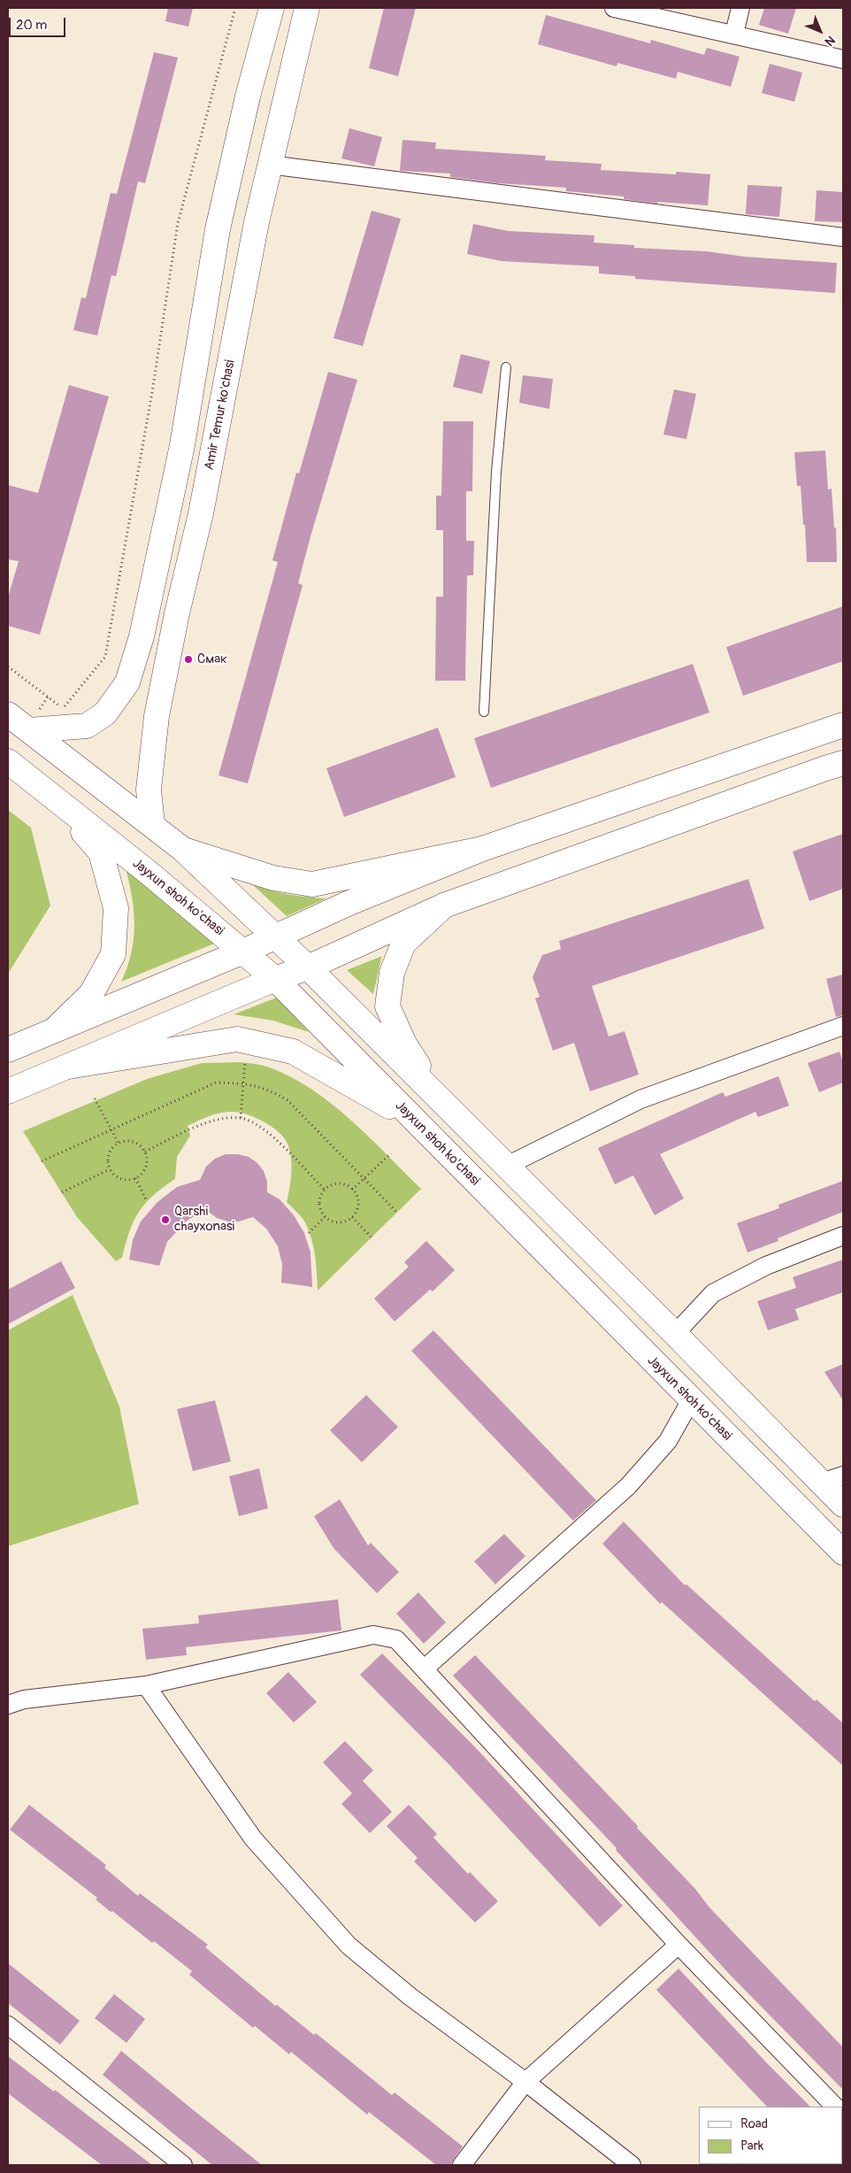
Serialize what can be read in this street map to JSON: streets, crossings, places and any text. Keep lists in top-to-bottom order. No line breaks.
{"streets":{"main road":["Amir Temur ko'chasi","Jayxun shoh ko'chasi"]},"places":["Смак","Qarshi chayxonasi"],"legend":["Road","Park"],"scale_bar":"20 m","north":"bottom right"}
